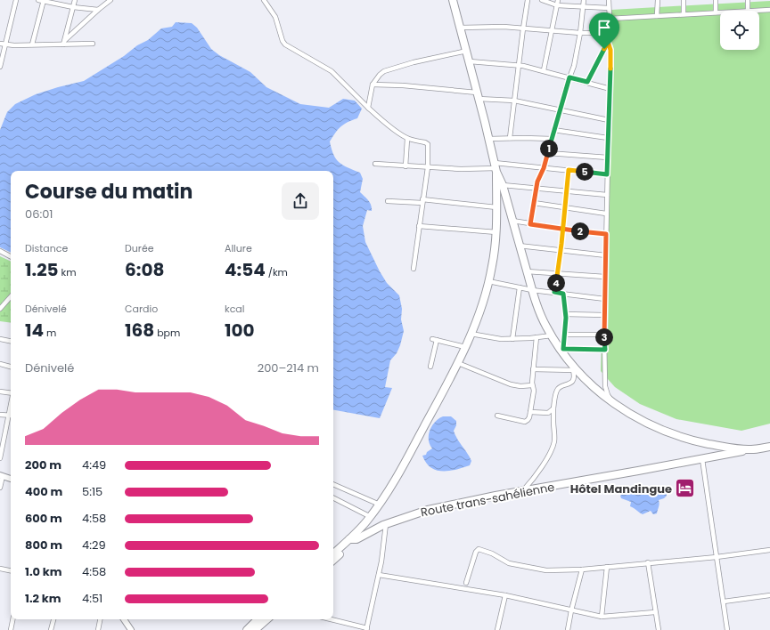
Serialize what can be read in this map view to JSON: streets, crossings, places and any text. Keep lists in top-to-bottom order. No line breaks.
{"streets":{"highway":["Route trans-sahélienne"]},"places":{"hotel":["Hôtel Mandingue"]},"page":{"pins":["1","5","2","4","3"],"heading":["Course du matin","06:01"],"stats":[["Distance","1.25 km"],["Durée","6:08"],["Allure","4:54 /km"],["Dénivelé","14 m"],["Cardio","168 bpm"],["kcal","100"]],"chart":["Dénivelé","200–214 m"],"list":[{"name":"200 m","note":"4:49"},{"name":"400 m","note":"5:15"},{"name":"600 m","note":"4:58"},{"name":"800 m","note":"4:29"},{"name":"1.0 km","note":"4:58"},{"name":"1.2 km","note":"4:51"}]}}
